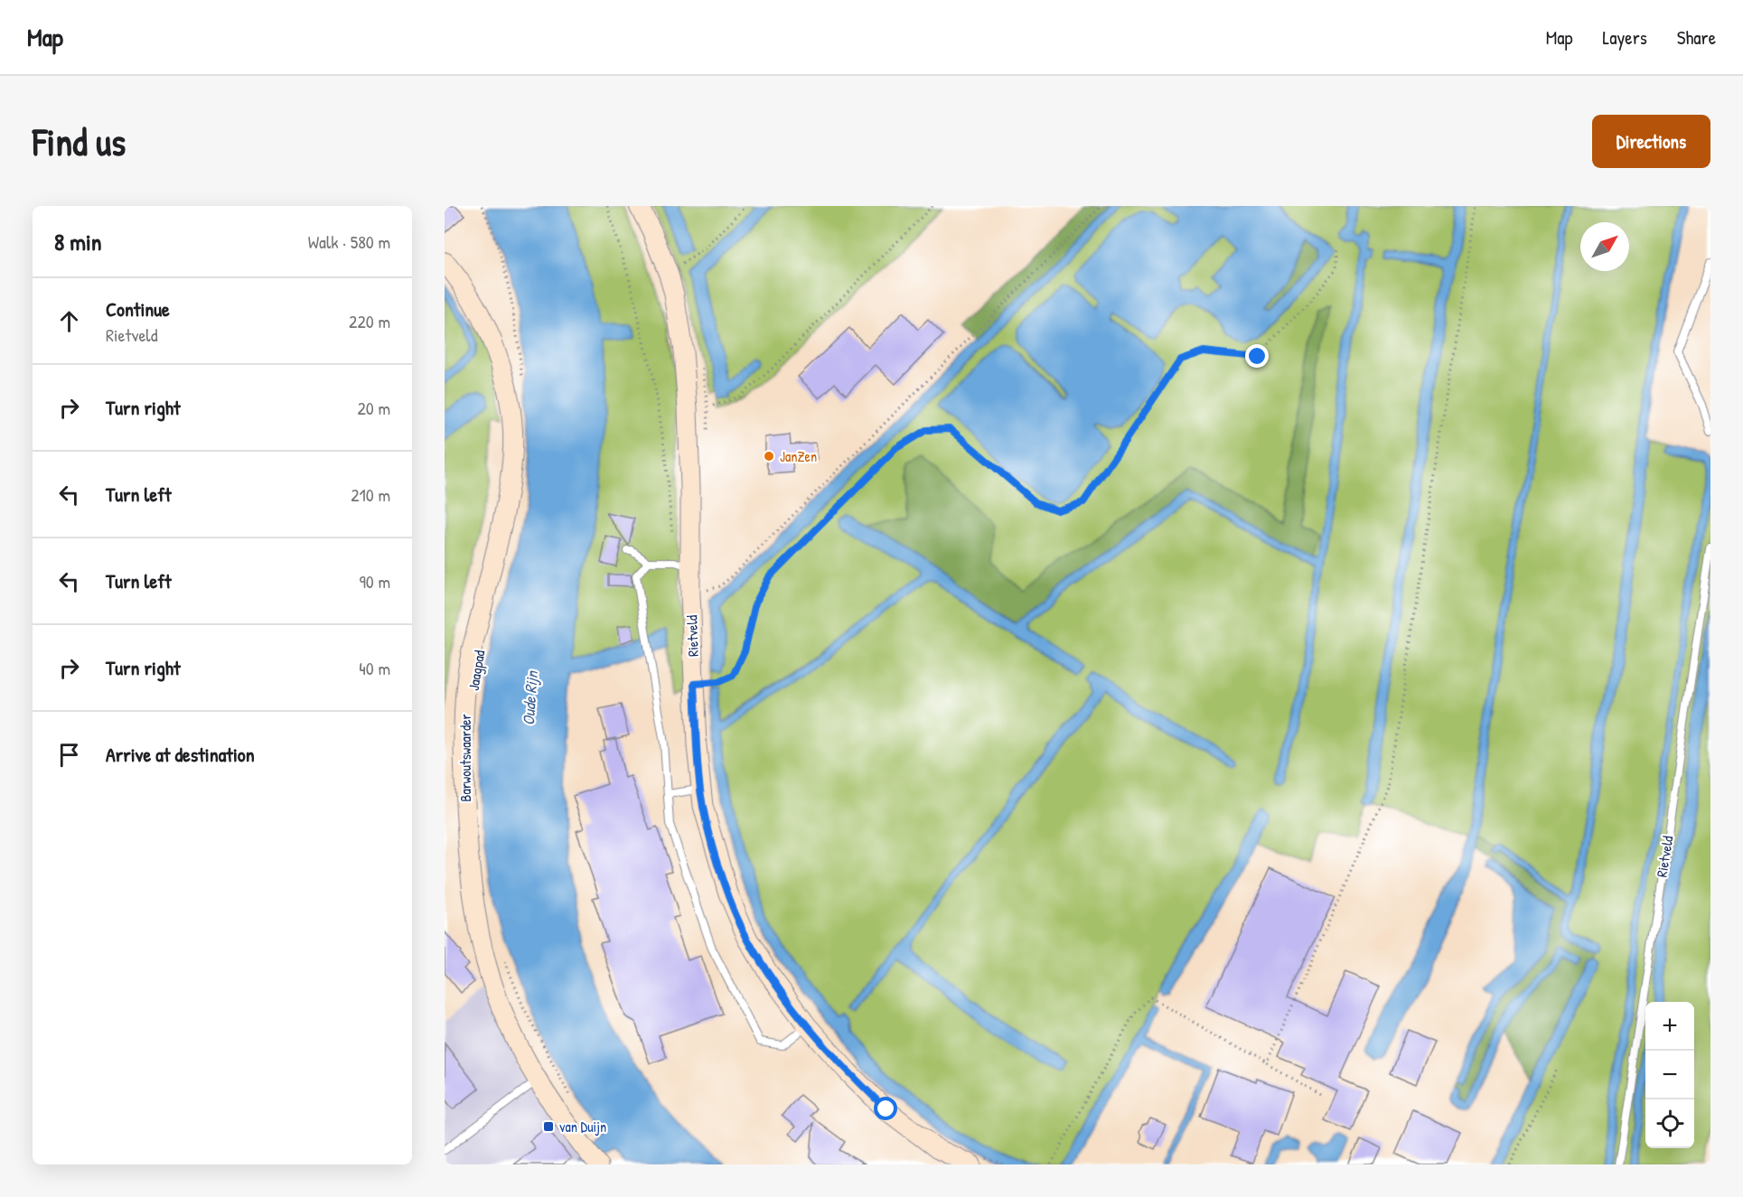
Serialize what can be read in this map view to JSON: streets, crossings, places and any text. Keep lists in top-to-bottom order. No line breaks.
{"streets":{"main road":["Rietveld","Barwoutswaarder"]},"water":["Oude Rijn"],"places":{"other":["JanZen"],"transit":["van Duijn"]},"north":"top right","page":{"header":"Map","nav":["Map","Layers","Share"],"buttons":"Directions","title":"Find us","heading":["8 min","Walk · 580 m"],"list":[["Continue","Rietveld","220 m"],["Turn right","20 m"],["Turn left","210 m"],["Turn left","90 m"],["Turn right","40 m"],"Arrive at destination"],"map_buttons":["+","−"]}}
